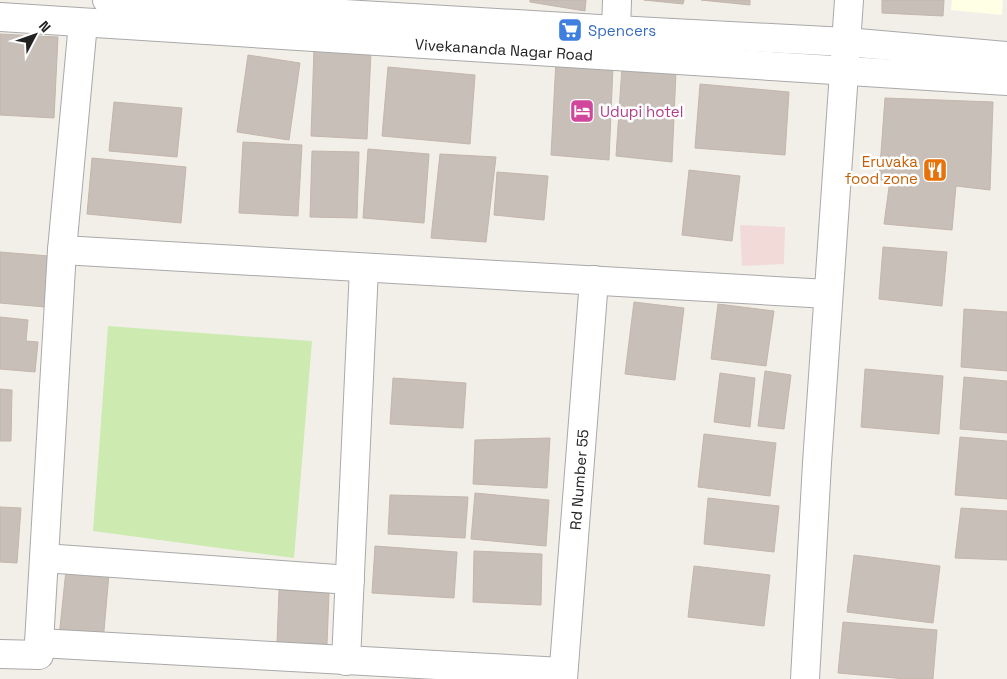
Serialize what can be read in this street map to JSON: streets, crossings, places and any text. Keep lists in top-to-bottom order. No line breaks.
{"streets":{"street":["Vivekananda Nagar Road","Rd Number 55"]},"places":{"supermarket":["Spencers"],"hotel":["Udupi hotel"],"restaurant":["Eruvaka food zone"]},"north":"top right"}
